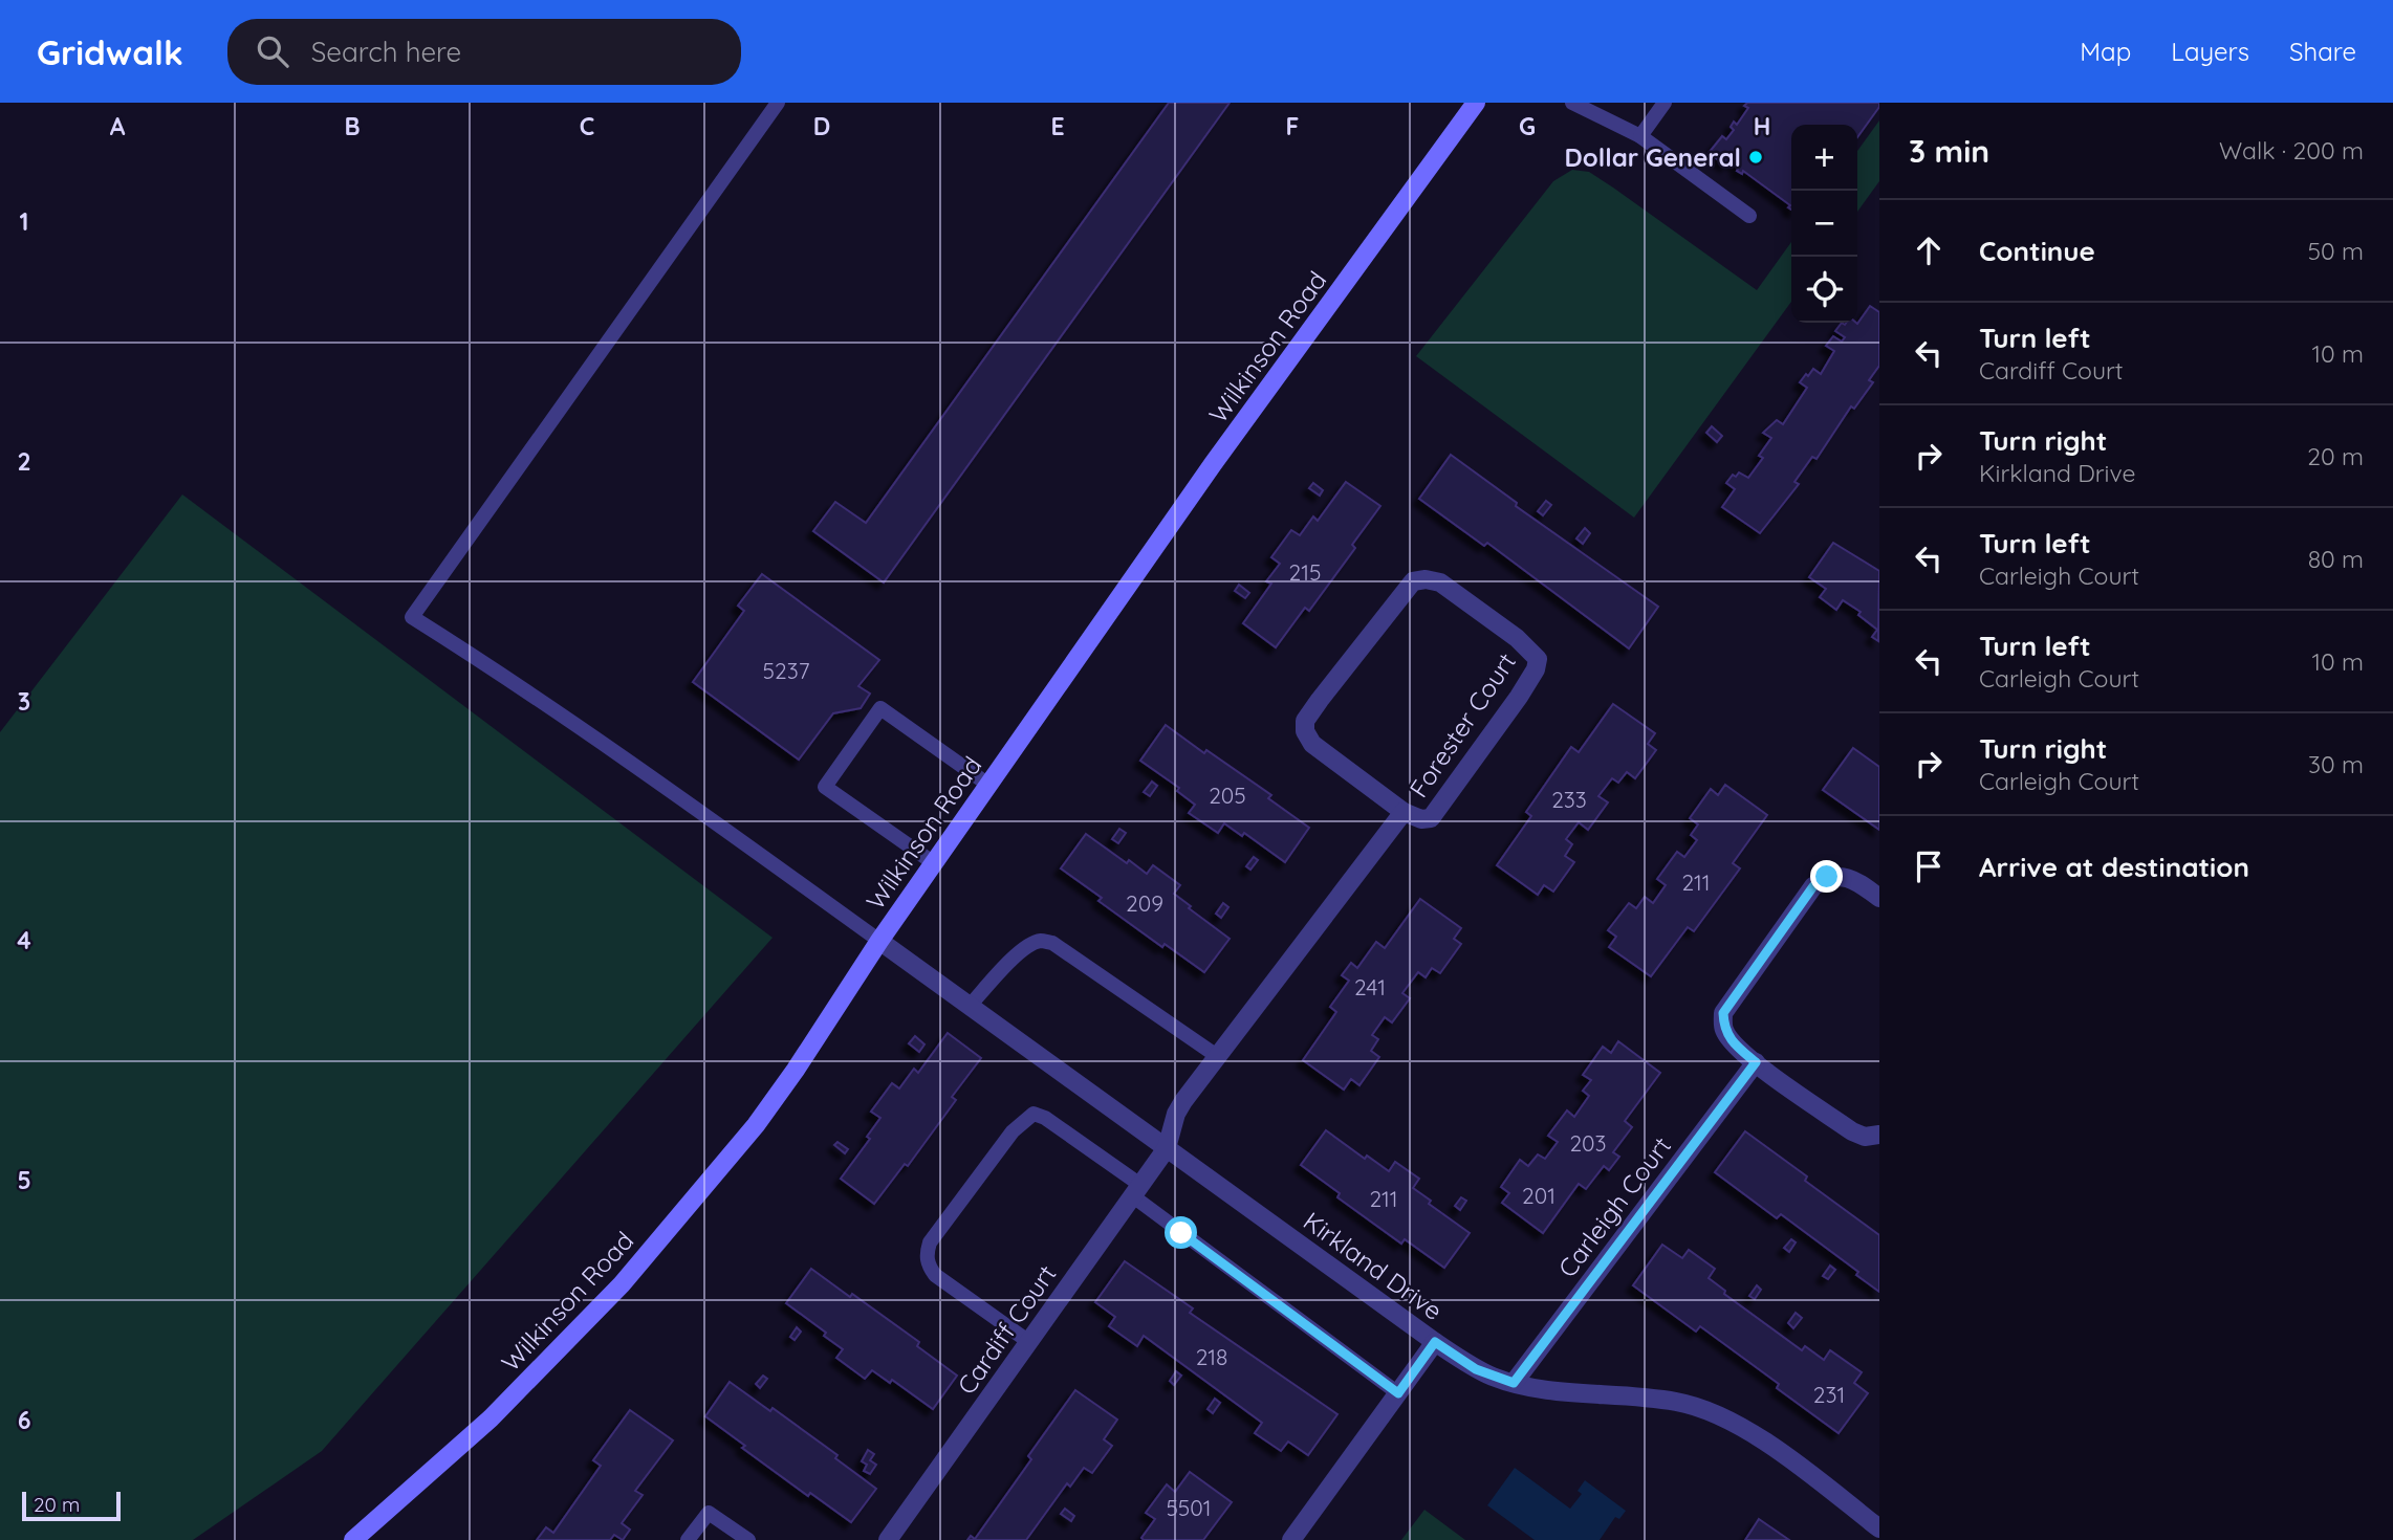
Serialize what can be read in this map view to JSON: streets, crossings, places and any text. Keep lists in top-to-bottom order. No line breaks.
{"streets":{"main road":["Wilkinson Road"],"street":["Forester Court","Carleigh Court","Kirkland Drive","Cardiff Court"]},"crossings":[["Wilkinson Road","Kirkland Drive"],["Forester Court","Kirkland Drive"],["Forester Court","Cardiff Court"],["Carleigh Court","Kirkland Drive"],["Kirkland Drive","Cardiff Court"]],"places":["Dollar General"],"house_numbers":["215","5237","205","233","211","209","241","203","201","211","218","231","5501"],"scale_bar":"20 m","page":{"header":"Gridwalk","search":"Search here","nav":["Map","Layers","Share"],"heading":["3 min","Walk · 200 m"],"map_buttons":["+","−"],"list":[["Continue","50 m"],["Turn left","Cardiff Court","10 m"],["Turn right","Kirkland Drive","20 m"],["Turn left","Carleigh Court","80 m"],["Turn left","Carleigh Court","10 m"],["Turn right","Carleigh Court","30 m"],"Arrive at destination"],"scale":"20 m"},"grid":{"columns":["A","B","C","D","E","F","G","H"],"rows":["1","2","3","4","5","6"]}}
